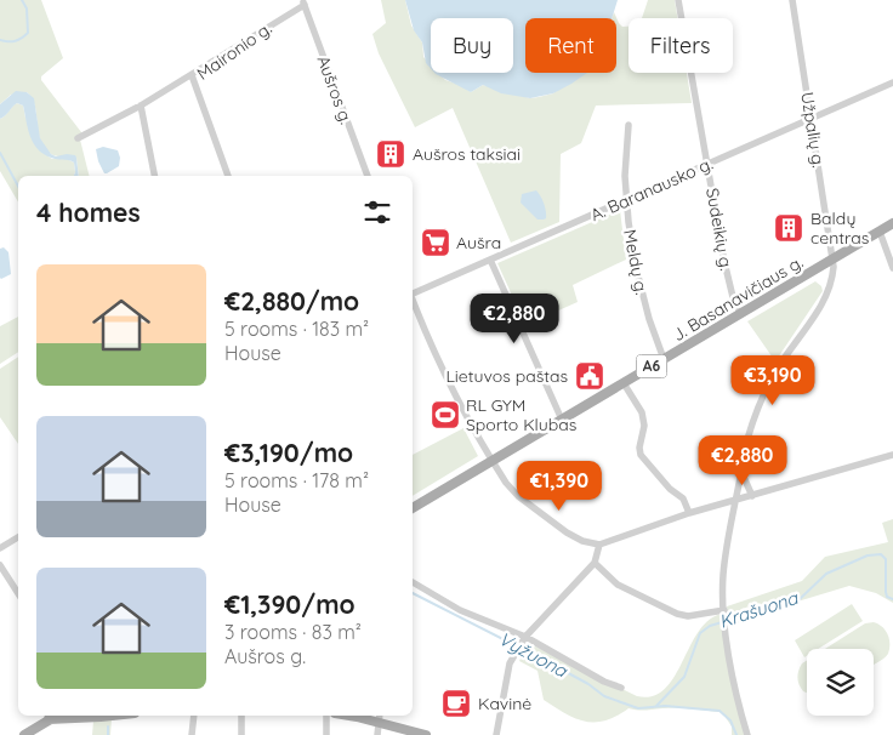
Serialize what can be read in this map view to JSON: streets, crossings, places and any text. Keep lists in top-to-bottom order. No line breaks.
{"streets":{"main road":["J. Basanavičiaus g.","A6"],"street":["Maironio g.","Aušros g.","Užpalių g.","A. Baranausko g.","Sudeikių g.","Meldų g."]},"crossings":[["Maironio g.","Aušros g."],["Užpalių g.","A. Baranausko g."],["Užpalių g.","J. Basanavičiaus g."],["A. Baranausko g.","Sudeikių g."],["A. Baranausko g.","Meldų g."],["Sudeikių g.","J. Basanavičiaus g."],["Meldų g.","J. Basanavičiaus g."]],"water":["Krašuona","Vyžuona"],"places":{"building":["Aušros taksiai","Baldų centras"],"supermarket":["Aušra"],"public building":["Lietuvos paštas"],"sports":["RL GYM Sporto Klubas"],"cafe":["Kavinė"]},"page":{"chip":["Buy","Rent","Filters"],"heading":"4 homes","list":[{"name":"€2,880/mo","note":"5 rooms · 183 m² · House"},{"name":"€3,190/mo","note":"5 rooms · 178 m² · House"},{"name":"€1,390/mo","note":"3 rooms · 83 m² · Aušros g."}],"price":["€2,880","€3,190","€2,880","€1,390"]}}
